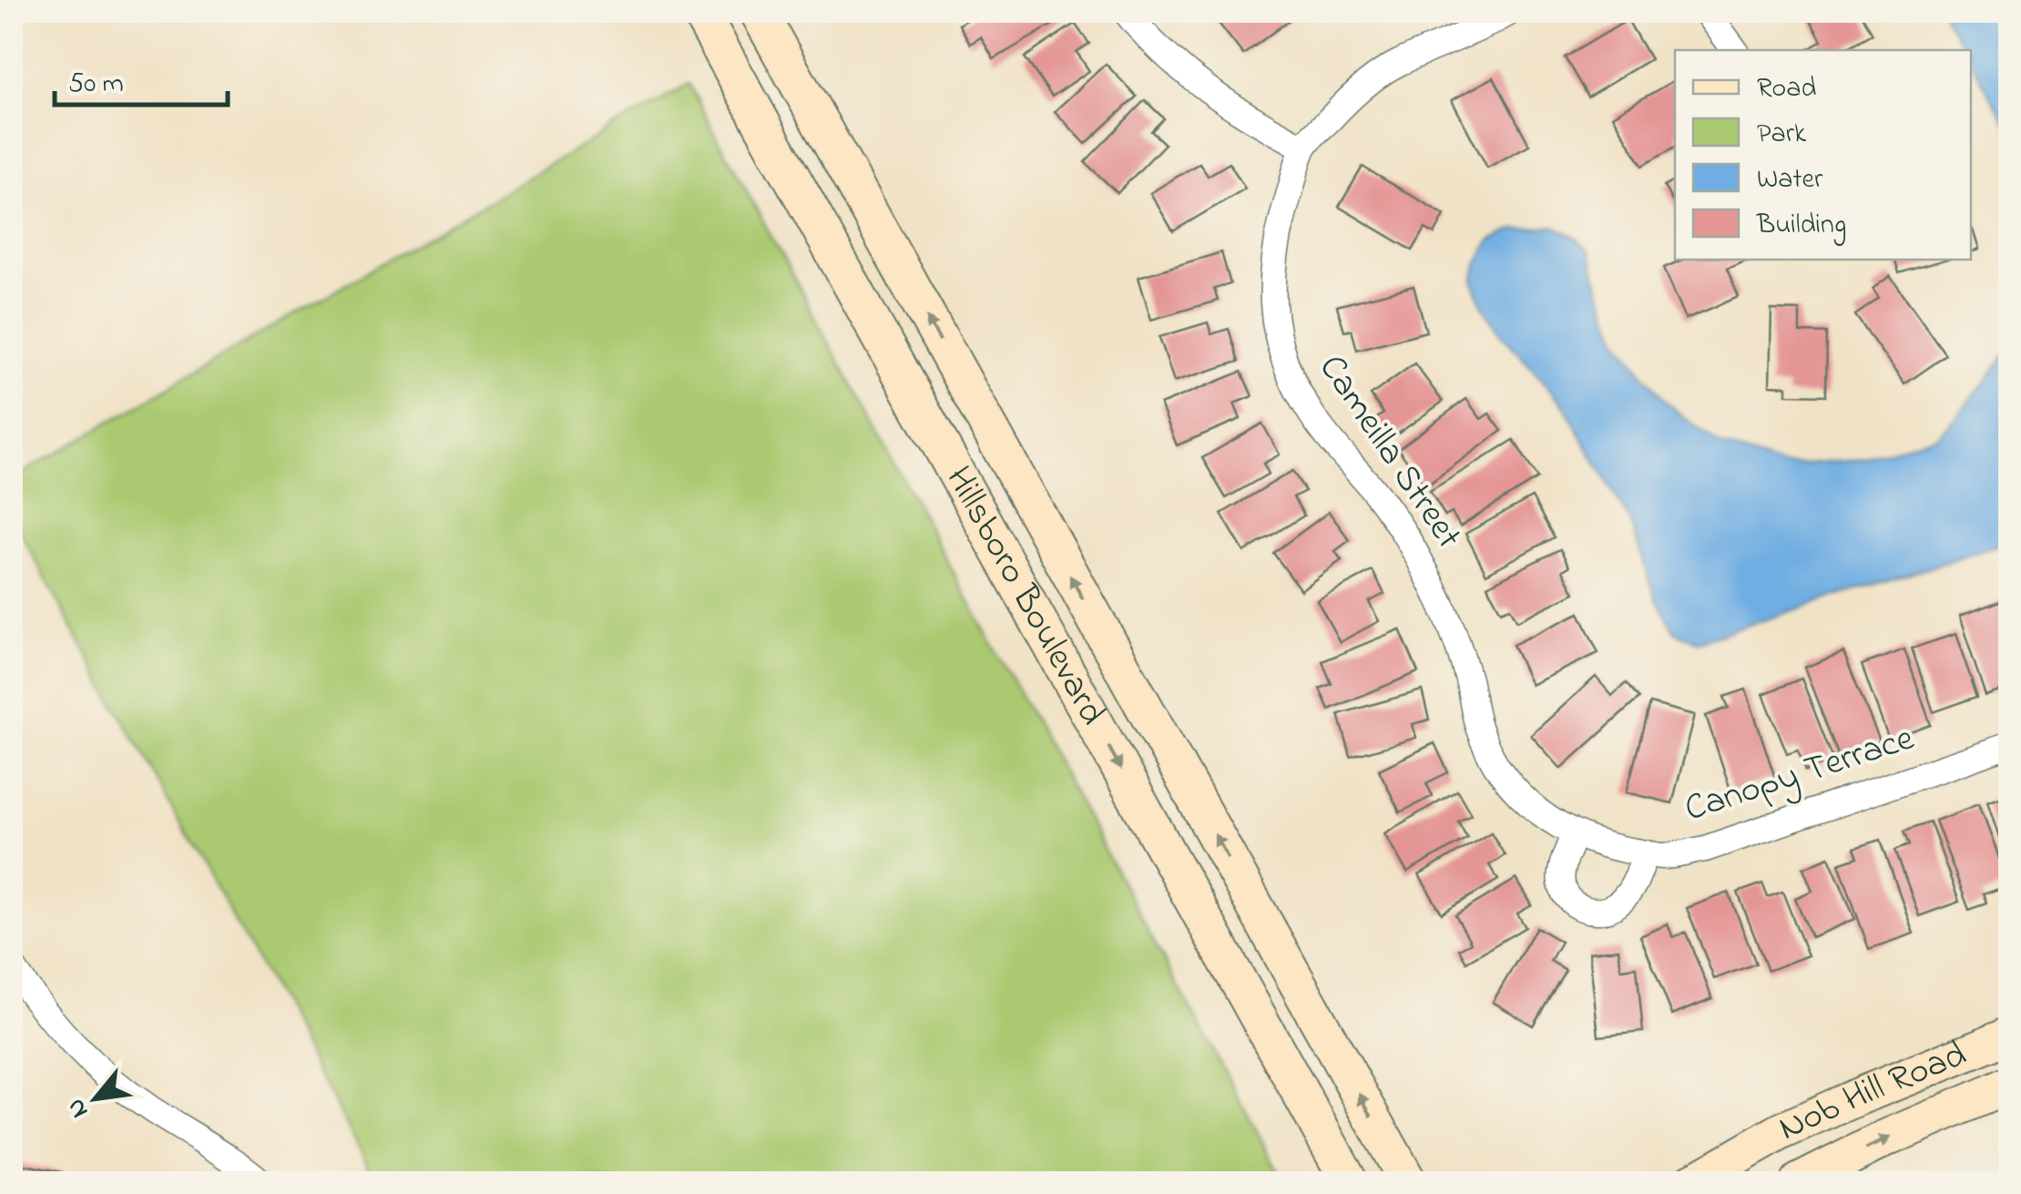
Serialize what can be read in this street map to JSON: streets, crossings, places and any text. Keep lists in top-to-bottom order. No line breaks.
{"streets":{"street":["Cameilla Street","Hillsboro Boulevard","Canopy Terrace","Nob Hill Road"]},"crossings":[["Cameilla Street","Canopy Terrace"]],"legend":["Road","Park","Water","Building"],"scale_bar":"50 m","north":"bottom left"}
